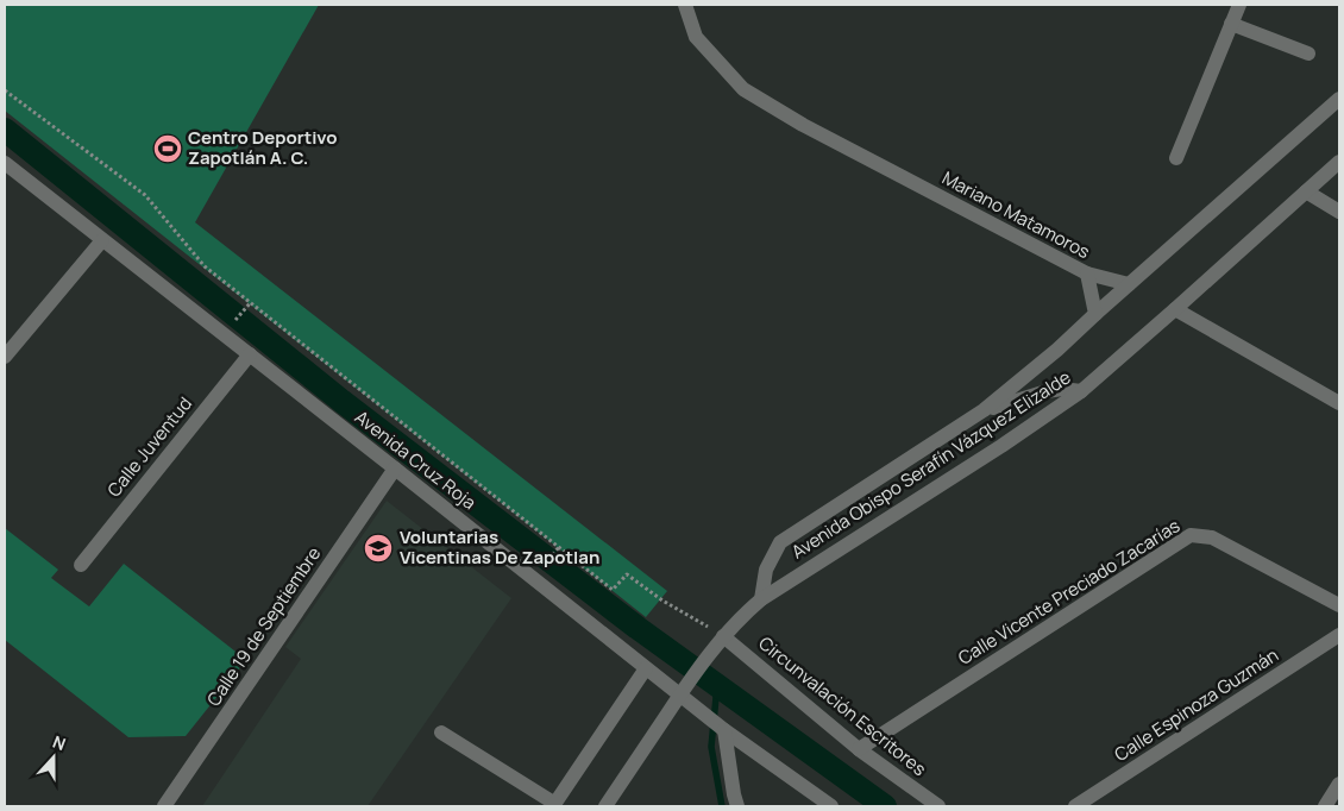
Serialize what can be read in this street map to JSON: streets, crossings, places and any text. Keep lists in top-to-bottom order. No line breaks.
{"streets":{"street":["Mariano Matamoros","Calle Juventud","Avenida Cruz Roja","Avenida Obispo Serafín Vázquez Elizalde","Calle Vicente Preciado Zacarías","Calle 19 de Septiembre","Calle Espinoza Guzmán","Circunvalación Escritores"]},"crossings":[["Calle Juventud","Avenida Cruz Roja"],["Avenida Cruz Roja","Avenida Obispo Serafín Vázquez Elizalde"],["Avenida Cruz Roja","Calle 19 de Septiembre"],["Avenida Obispo Serafín Vázquez Elizalde","Circunvalación Escritores"],["Calle Vicente Preciado Zacarías","Circunvalación Escritores"]],"places":{"sports":["Centro Deportivo Zapotlán A. C."],"school or university":["Voluntarias Vicentinas De Zapotlan"]},"north":"top"}
